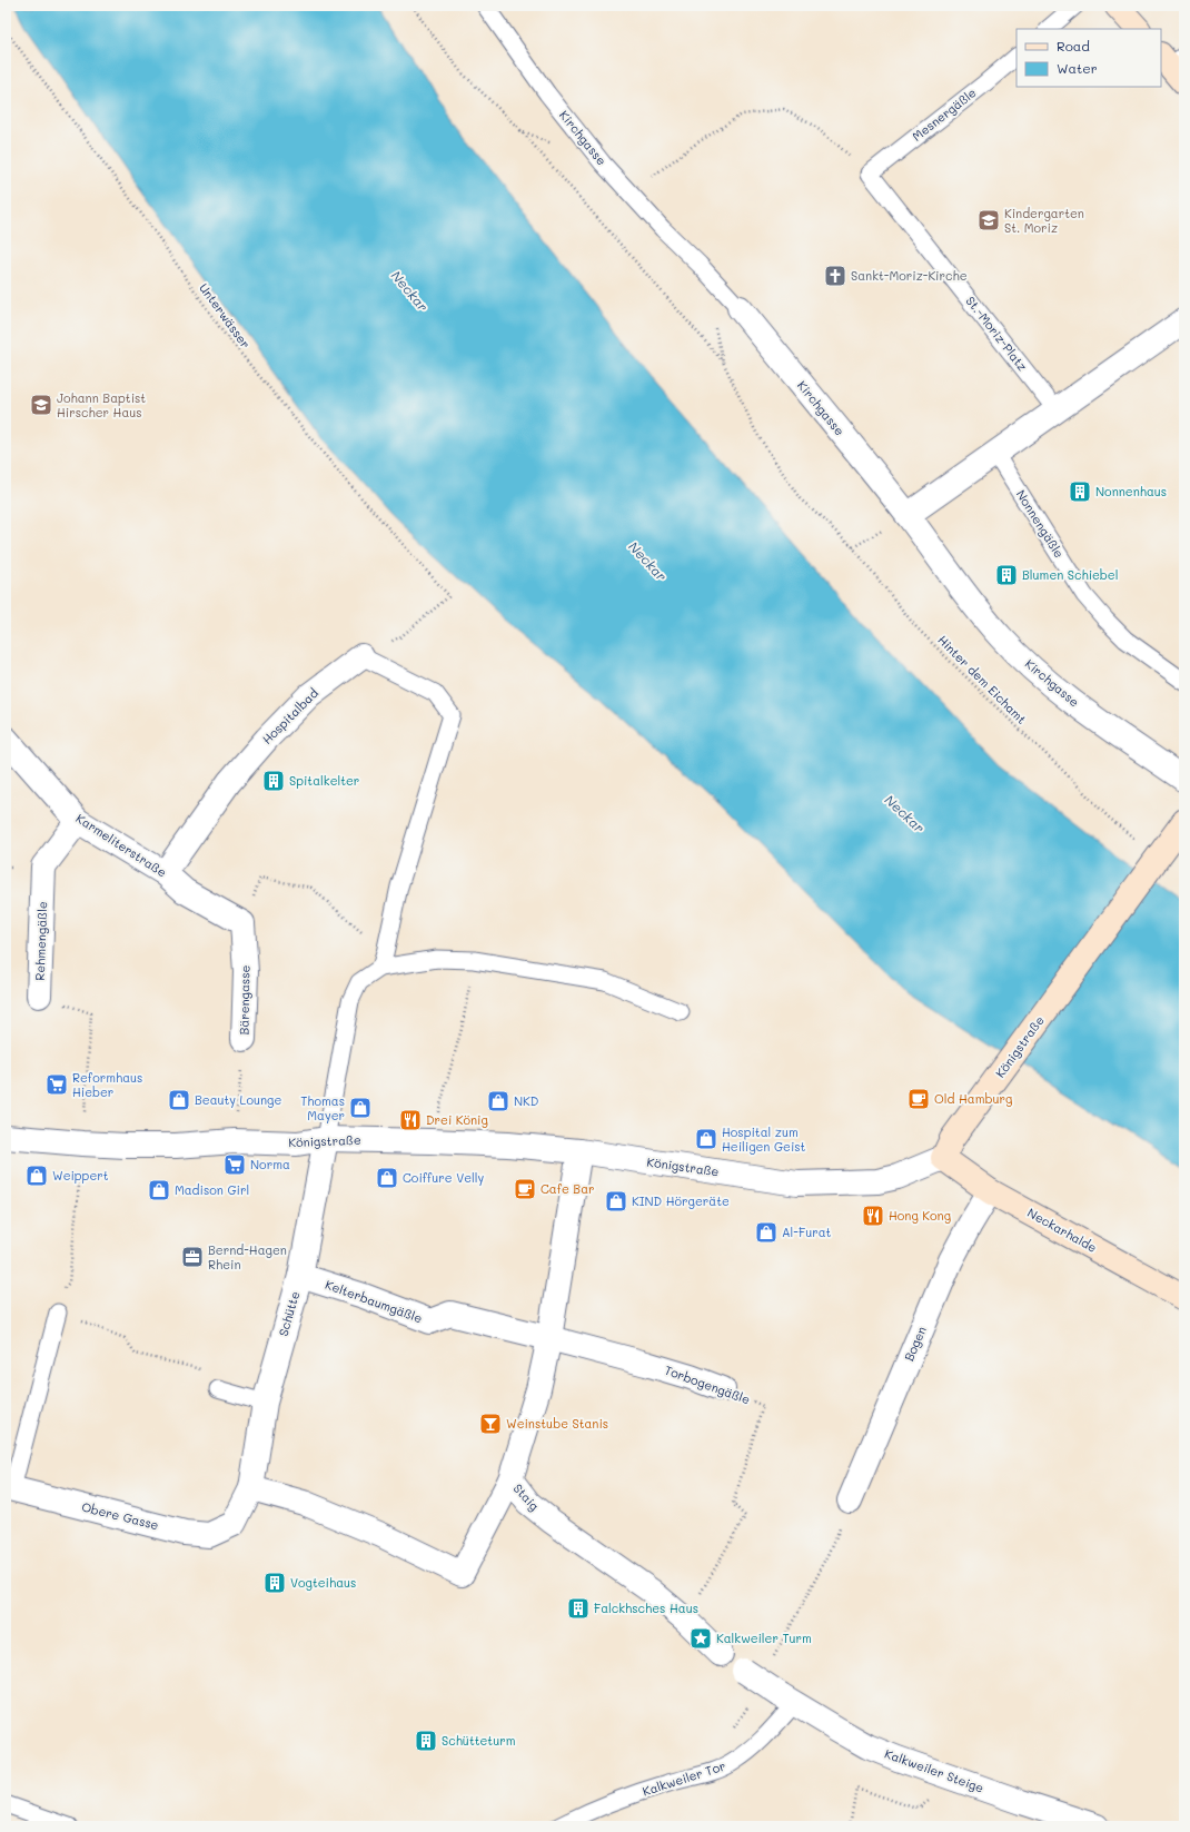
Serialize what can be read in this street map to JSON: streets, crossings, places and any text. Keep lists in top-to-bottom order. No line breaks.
{"streets":{"street":["Kirchgasse","Hospitalbad","Karmeliterstraße","Rehmengäßle","Bärengasse","Königstraße","Neckarhalde","Kelterbaumgäßle","Schütte","Bogen","Torbogengäßle","Staig","Obere Gasse","Kalkweiler Steige"],"lane":["Mesnergäßle","St.-Moriz-Platz","Nonnengäßle","Kalkweiler Tor"],"path":["Unterwässer","Hinter dem Eichamt"]},"crossings":[["Mesnergäßle","St.-Moriz-Platz"],["Unterwässer","Hospitalbad"],["Hospitalbad","Karmeliterstraße"],["Karmeliterstraße","Rehmengäßle"],["Karmeliterstraße","Bärengasse"],["Rehmengäßle","Königstraße"],["Bärengasse","Königstraße"],["Königstraße","Neckarhalde"],["Königstraße","Schütte"],["Königstraße","Staig"],["Neckarhalde","Bogen"],["Kelterbaumgäßle","Schütte"],["Kelterbaumgäßle","Torbogengäßle"],["Kelterbaumgäßle","Staig"],["Schütte","Obere Gasse"],["Torbogengäßle","Staig"],["Kalkweiler Steige","Kalkweiler Tor"]],"water":["Neckar"],"places":{"school or university":["Kindergarten St. Moriz","Johann Baptist Hirscher Haus"],"church":["Sankt-Moriz-Kirche"],"building":["Nonnenhaus","Blumen Schiebel","Spitalkelter","Vogteihaus","Falckhsches Haus","Schütteturm"],"supermarket":["Reformhaus Hieber","Norma"],"cafe":["Old Hamburg","Cafe Bar"],"shop":["Beauty Lounge","NKD","Thomas Mayer","Hospital zum Heiligen Geist","Weippert","Coiffure Velly","Madison Girl","KIND Hörgeräte","Al-Furat"],"restaurant":["Drei König","Hong Kong"],"office":["Bernd-Hagen Rhein"],"bar":["Weinstube Stanis"],"place":["Kalkweiler Turm"]},"legend":["Road","Water"]}
